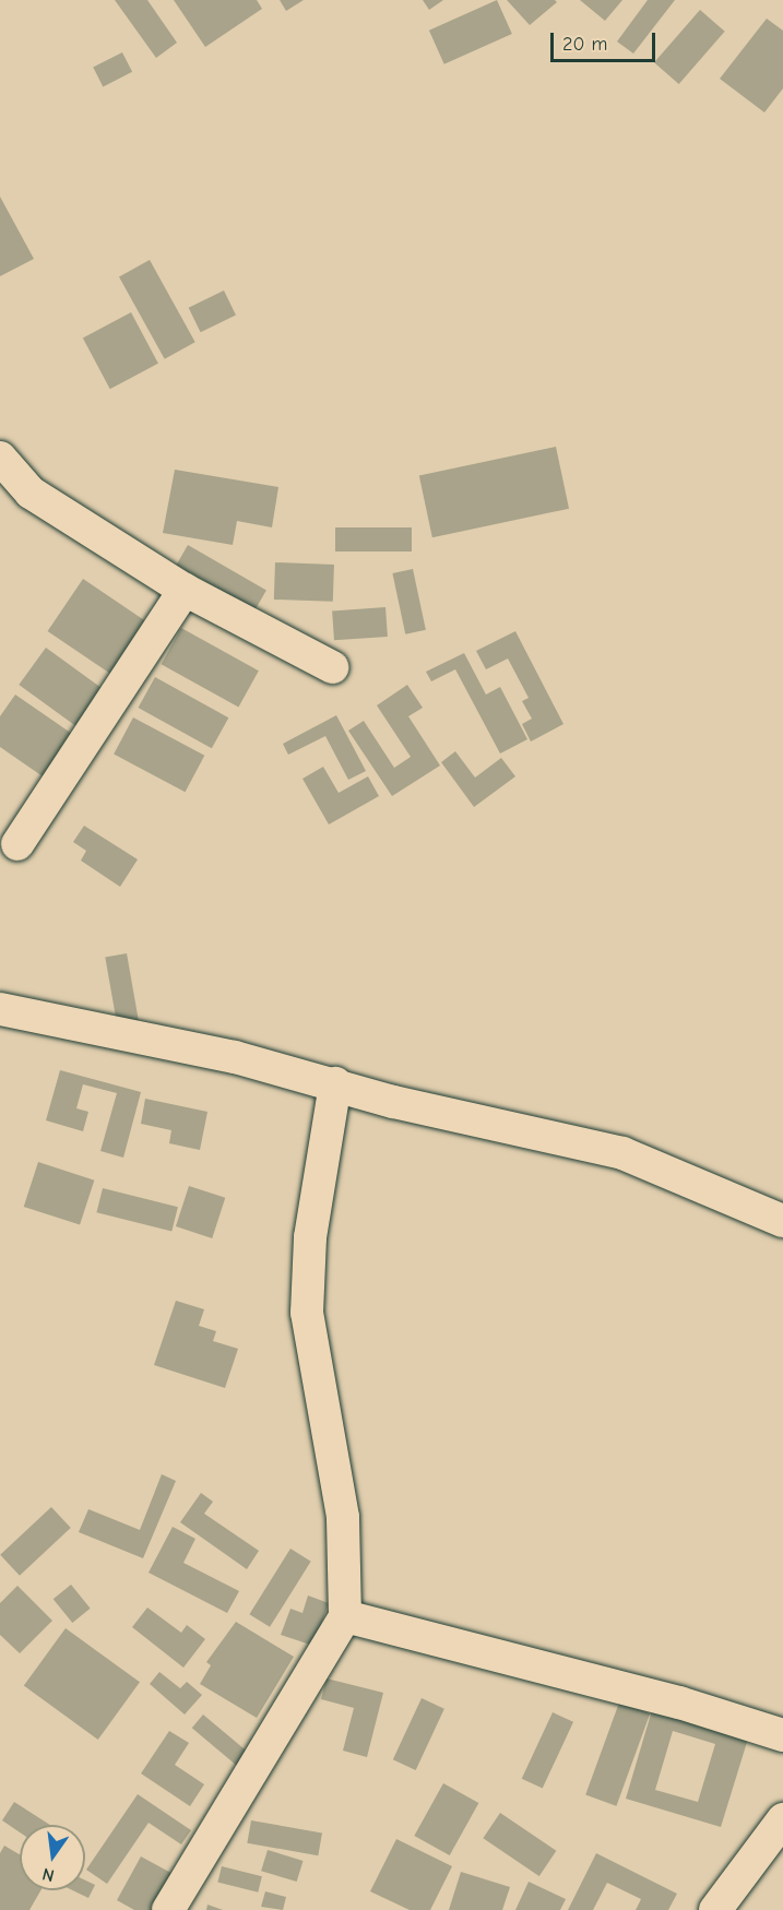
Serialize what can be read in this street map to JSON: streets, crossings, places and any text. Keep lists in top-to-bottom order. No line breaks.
{"scale_bar":"20 m","north":"bottom"}
